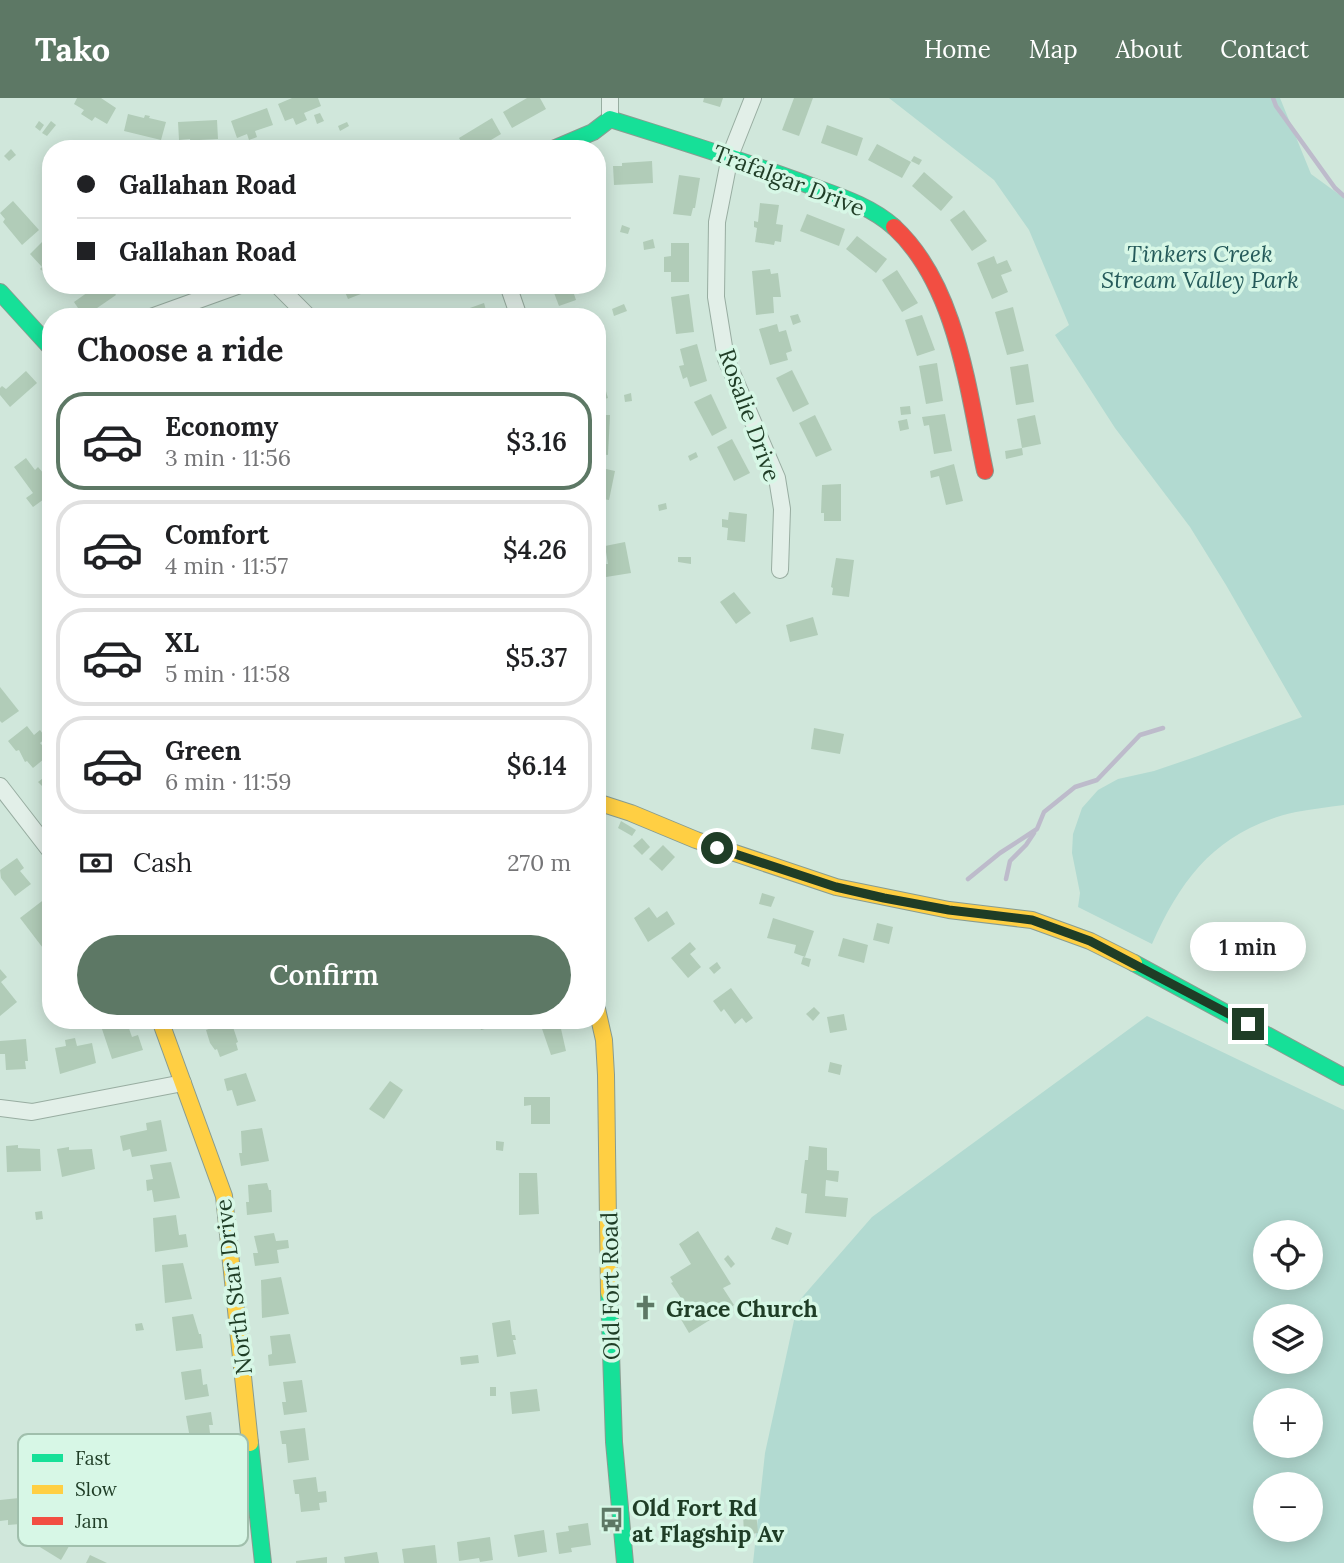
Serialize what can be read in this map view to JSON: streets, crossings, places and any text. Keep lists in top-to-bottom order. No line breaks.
{"streets":{"street":["Trafalgar Drive","Rosalie Drive","Old Fort Road","North Star Drive"]},"crossings":[["Trafalgar Drive","Rosalie Drive"]],"parks":["Tinkers Creek Stream Valley Park"],"places":{"church":["Grace Church"],"bus stop":["Old Fort Rd at Flagship Av"]},"legend":["Fast","Slow","Jam"],"page":{"header":"Tako","nav":["Home","Map","About","Contact"],"banner":["Gallahan Road","Gallahan Road"],"heading":"Choose a ride","list":[{"name":"Economy","note":"3 min · 11:56","value":"$3.16"},{"name":"Comfort","note":"4 min · 11:57","value":"$4.26"},{"name":"XL","note":"5 min · 11:58","value":"$5.37"},{"name":"Green","note":"6 min · 11:59","value":"$6.14"}],"pay":["Cash","270 m"],"buttons":"Confirm","bubble":"1 min","map_buttons":["+","−"]}}
